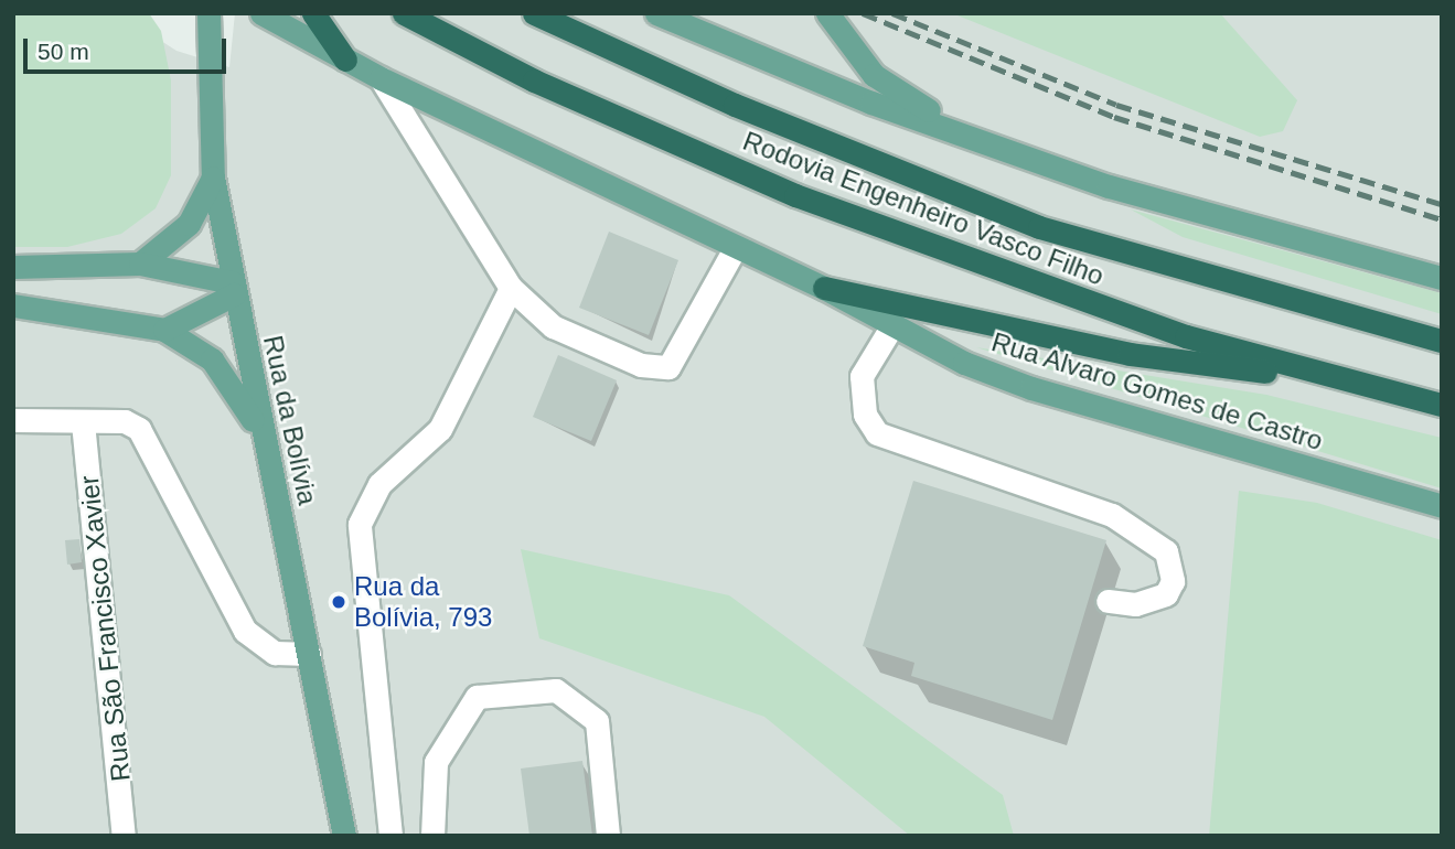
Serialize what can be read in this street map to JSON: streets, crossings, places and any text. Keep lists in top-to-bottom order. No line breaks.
{"streets":{"highway":["Rodovia Engenheiro Vasco Filho"],"main road":["Rua Alvaro Gomes de Castro","Rua da Bolívia"],"street":["Rua São Francisco Xavier"]},"places":["Rua da Bolívia, 793"],"scale_bar":"50 m"}
